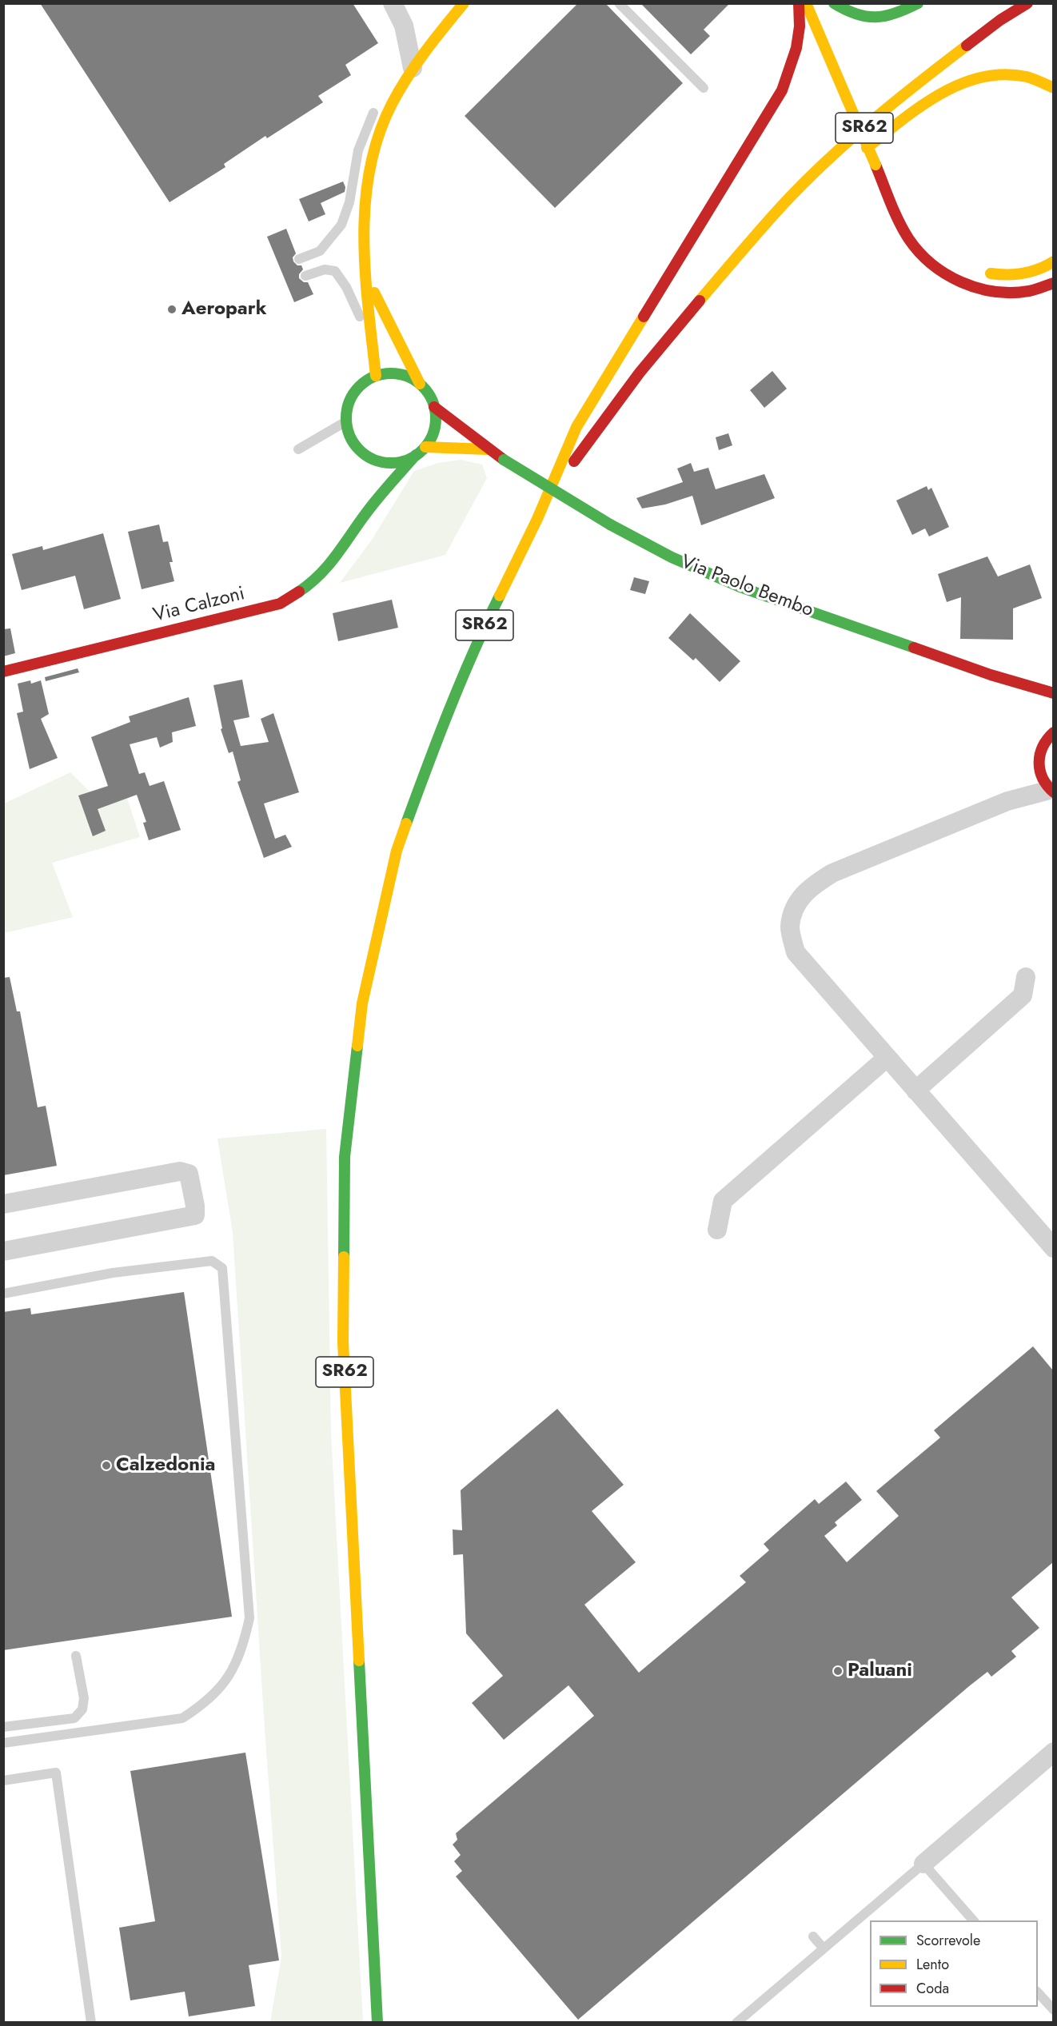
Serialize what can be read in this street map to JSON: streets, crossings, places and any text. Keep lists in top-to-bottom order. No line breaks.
{"streets":{"main road":["SR62","Via Paolo Bembo","Via Calzoni"]},"crossings":[["Via Paolo Bembo","Via Calzoni"]],"places":["Aeropark","Calzedonia","Paluani"],"legend":["Scorrevole","Lento","Coda"]}
